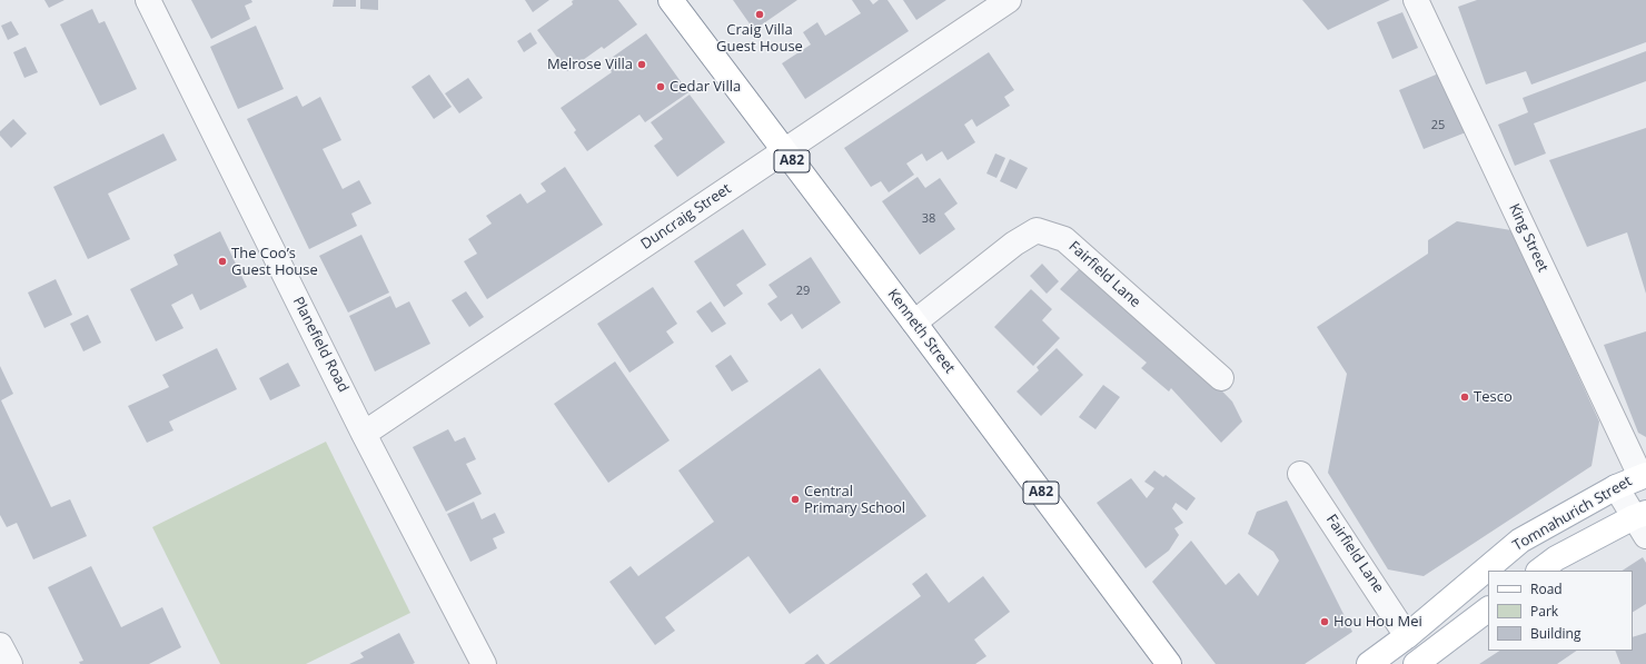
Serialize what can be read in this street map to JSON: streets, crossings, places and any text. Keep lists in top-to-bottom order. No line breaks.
{"streets":{"main road":["A82","Kenneth Street","Tomnahurich Street"],"street":["Duncraig Street","King Street","Fairfield Lane","Planefield Road"]},"crossings":[["Duncraig Street","Kenneth Street"],["Duncraig Street","Planefield Road"],["King Street","Tomnahurich Street"],["Fairfield Lane","Kenneth Street"],["Fairfield Lane","Tomnahurich Street"]],"places":["Craig Villa Guest House","Melrose Villa","Cedar Villa","The Coo’s Guest House","Tesco","Central Primary School","Hou Hou Mei"],"house_numbers":["25","38","29"],"legend":["Road","Park","Building"]}
